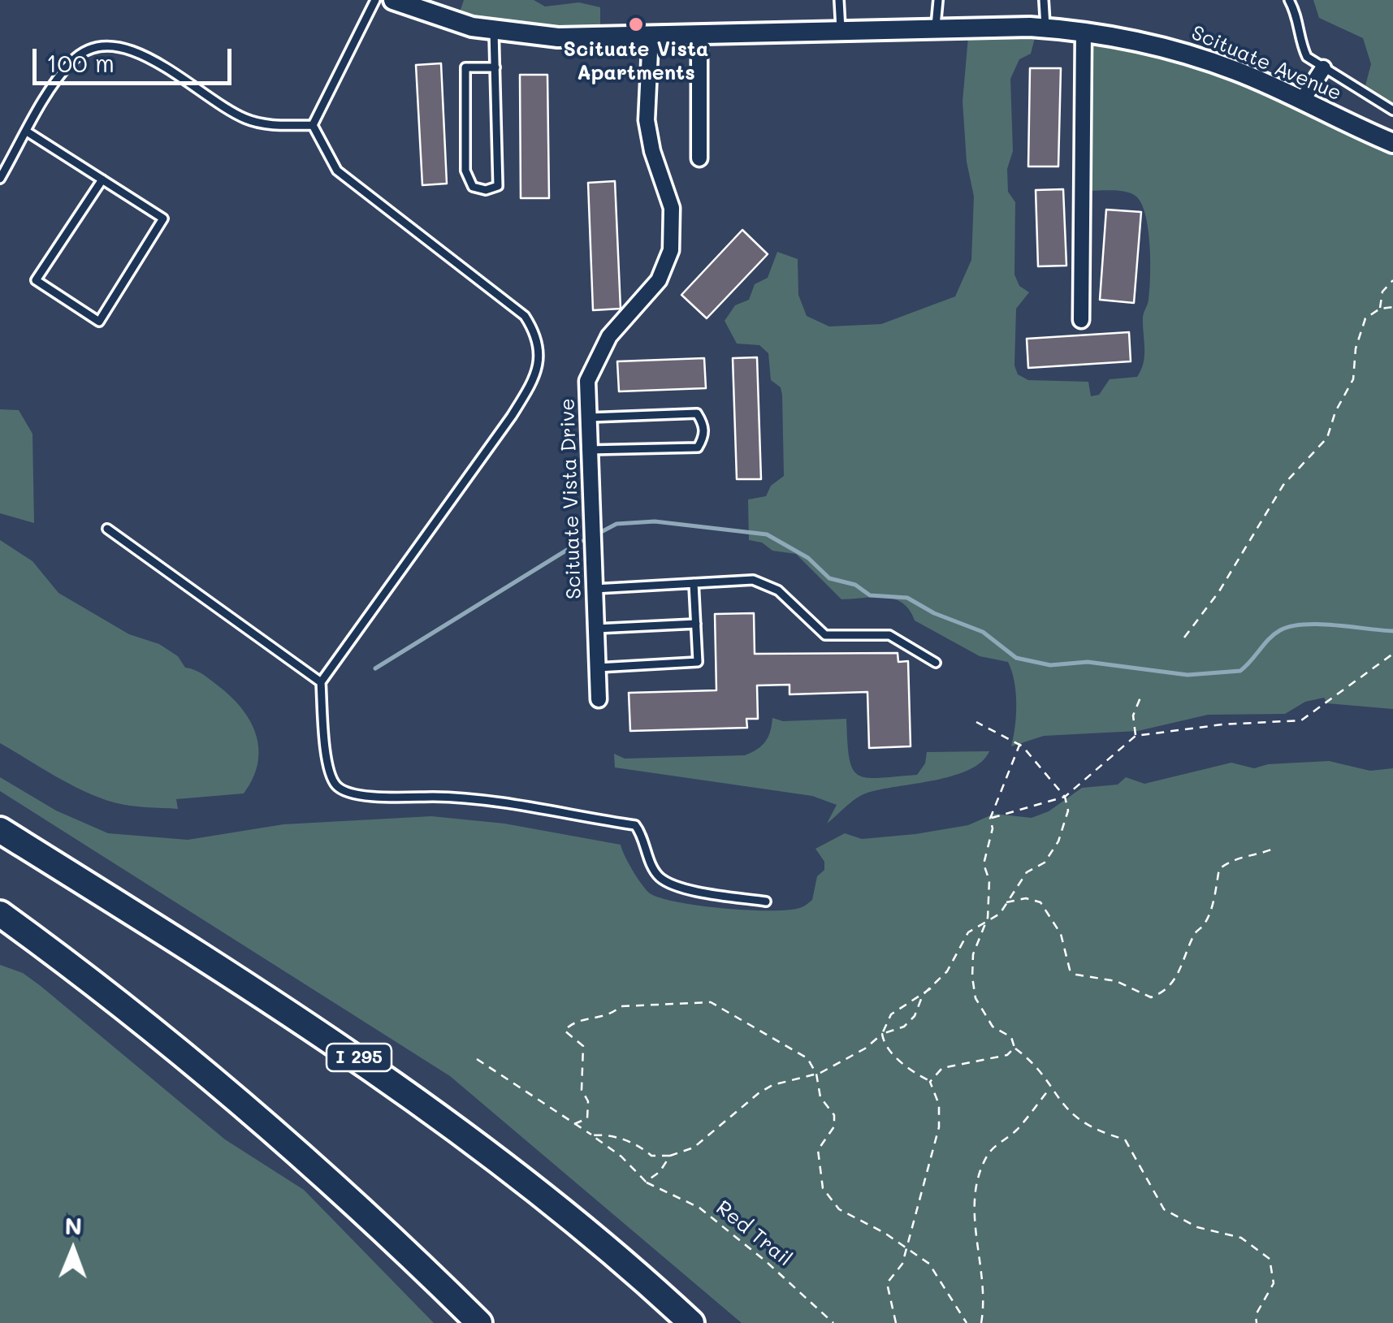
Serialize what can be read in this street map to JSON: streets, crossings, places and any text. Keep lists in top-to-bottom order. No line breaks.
{"streets":{"highway":["I 295"],"main road":["Scituate Avenue"],"street":["Scituate Vista Drive"],"path":["Red Trail"]},"crossings":[["Scituate Avenue","Scituate Vista Drive"]],"places":["Scituate Vista Apartments"],"scale_bar":"100 m","north":"top"}
